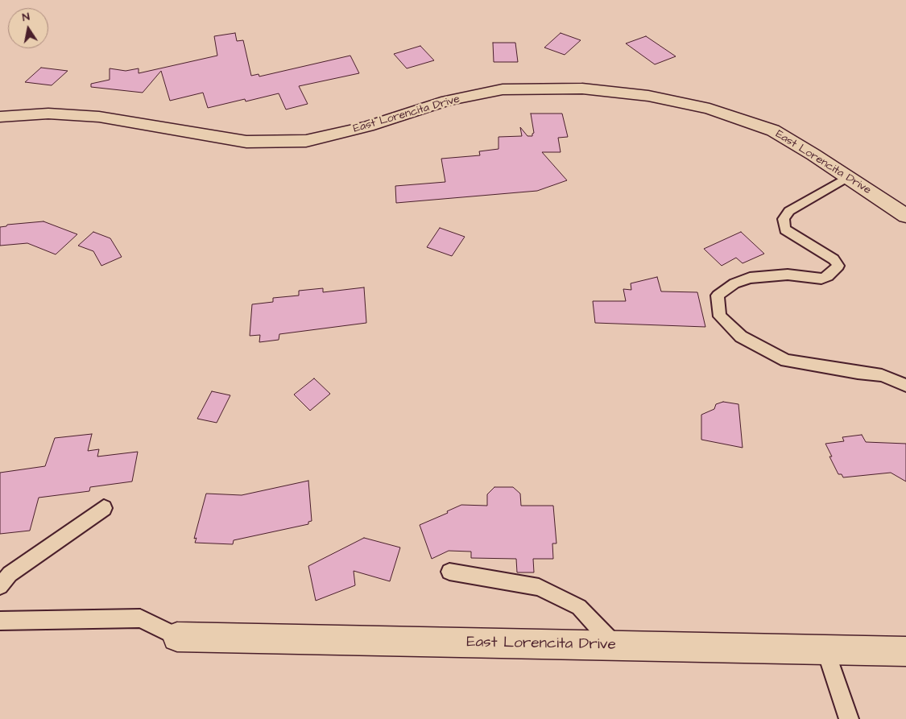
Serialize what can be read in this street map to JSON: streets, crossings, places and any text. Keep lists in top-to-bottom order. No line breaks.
{"streets":{"street":["East Lorencita Drive"]},"north":"top"}
